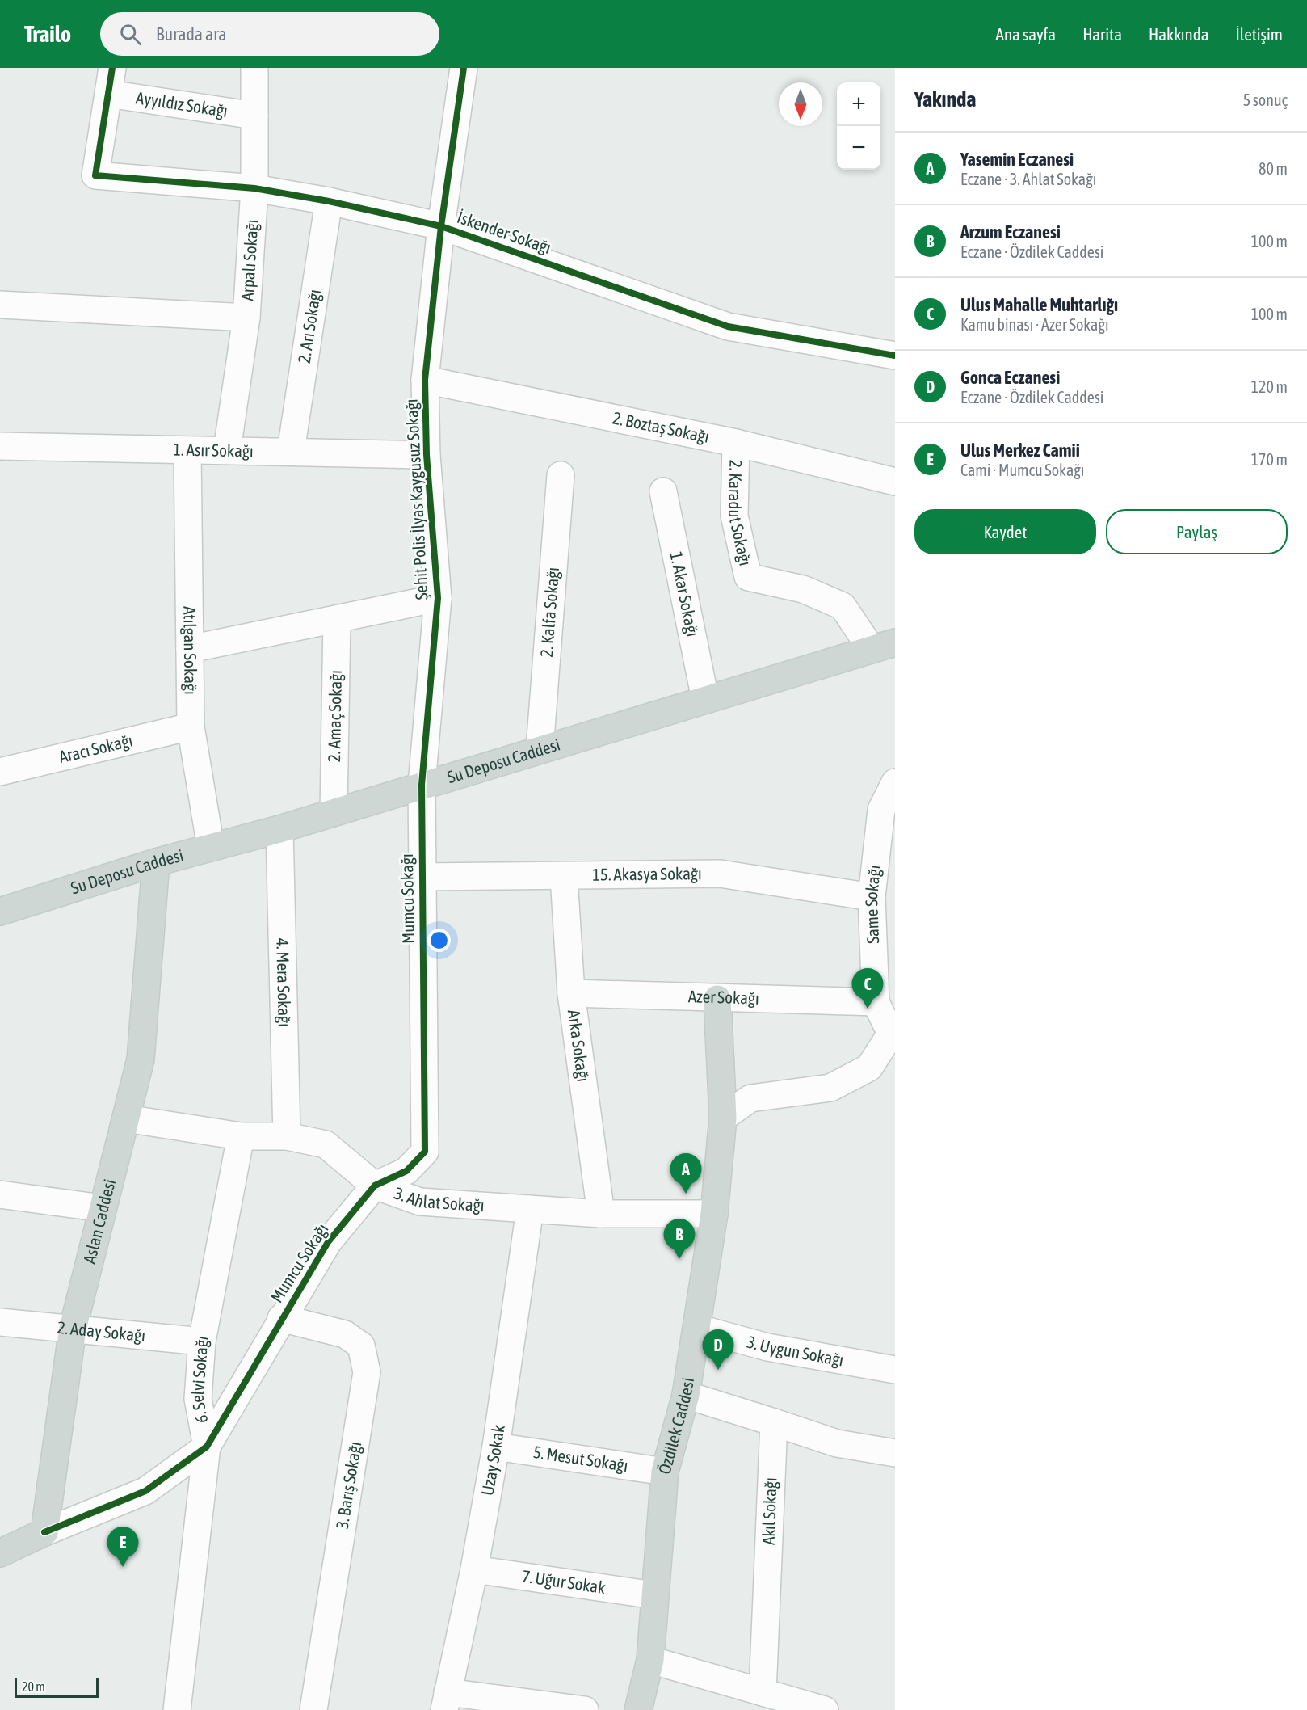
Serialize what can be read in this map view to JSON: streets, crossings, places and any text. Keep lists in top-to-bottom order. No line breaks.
{"streets":{"main road":["Su Deposu Caddesi","Aslan Caddesi","Özdilek Caddesi"],"street":["Ayyıldız Sokağı","İskender Sokağı","Arpalı Sokağı","2. Arı Sokağı","2. Boztaş Sokağı","1. Asır Sokağı","Şehit Polis İlyas Kaygusuz Sokağı","2. Karadut Sokağı","1. Akar Sokağı","2. Kalfa Sokağı","Atılgan Sokağı","2. Amaç Sokağı","Aracı Sokağı","15. Akasya Sokağı","Mumcu Sokağı","Same Sokağı","4. Mera Sokağı","Azer Sokağı","Arka Sokağı","3. Ahlat Sokağı","2. Aday Sokağı","3. Uygun Sokağı","6. Selvi Sokağı","5. Mesut Sokağı","Uzay Sokak","3. Barış Sokağı","Akıl Sokağı","7. Uğur Sokak"]},"crossings":[["Ayyıldız Sokağı","İskender Sokağı"],["Ayyıldız Sokağı","Arpalı Sokağı"],["İskender Sokağı","Arpalı Sokağı"],["İskender Sokağı","2. Arı Sokağı"],["İskender Sokağı","Şehit Polis İlyas Kaygusuz Sokağı"],["Arpalı Sokağı","1. Asır Sokağı"],["2. Arı Sokağı","1. Asır Sokağı"],["2. Boztaş Sokağı","Şehit Polis İlyas Kaygusuz Sokağı"],["2. Boztaş Sokağı","2. Karadut Sokağı"],["1. Asır Sokağı","Şehit Polis İlyas Kaygusuz Sokağı"],["1. Asır Sokağı","Atılgan Sokağı"],["Şehit Polis İlyas Kaygusuz Sokağı","Su Deposu Caddesi"],["Şehit Polis İlyas Kaygusuz Sokağı","Mumcu Sokağı"],["2. Karadut Sokağı","Su Deposu Caddesi"],["1. Akar Sokağı","Su Deposu Caddesi"],["2. Kalfa Sokağı","Su Deposu Caddesi"],["Atılgan Sokağı","Aracı Sokağı"],["Atılgan Sokağı","Su Deposu Caddesi"],["2. Amaç Sokağı","Su Deposu Caddesi"],["Su Deposu Caddesi","Mumcu Sokağı"],["Su Deposu Caddesi","4. Mera Sokağı"],["Su Deposu Caddesi","Aslan Caddesi"],["15. Akasya Sokağı","Mumcu Sokağı"],["15. Akasya Sokağı","Same Sokağı"],["15. Akasya Sokağı","Arka Sokağı"],["Mumcu Sokağı","3. Ahlat Sokağı"],["Mumcu Sokağı","Aslan Caddesi"],["Mumcu Sokağı","6. Selvi Sokağı"],["Mumcu Sokağı","3. Barış Sokağı"],["Same Sokağı","Azer Sokağı"],["Same Sokağı","Özdilek Caddesi"],["4. Mera Sokağı","3. Ahlat Sokağı"],["Azer Sokağı","Arka Sokağı"],["Azer Sokağı","Özdilek Caddesi"],["Arka Sokağı","3. Ahlat Sokağı"],["3. Ahlat Sokağı","Aslan Caddesi"],["3. Ahlat Sokağı","6. Selvi Sokağı"],["3. Ahlat Sokağı","Özdilek Caddesi"],["3. Ahlat Sokağı","Uzay Sokak"],["Aslan Caddesi","2. Aday Sokağı"],["2. Aday Sokağı","6. Selvi Sokağı"],["3. Uygun Sokağı","Özdilek Caddesi"],["Özdilek Caddesi","5. Mesut Sokağı"],["Özdilek Caddesi","7. Uğur Sokak"],["5. Mesut Sokağı","Uzay Sokak"],["Uzay Sokak","7. Uğur Sokak"]],"scale_bar":"20 m","north":"bottom","page":{"header":"Trailo","search":"Burada ara","nav":["Ana sayfa","Harita","Hakkında","İletişim"],"heading":["Yakında","5 sonuç"],"map_buttons":["+","−"],"list":[{"mark":"A","name":"Yasemin Eczanesi","note":"Eczane · 3. Ahlat Sokağı","value":"80 m"},{"mark":"B","name":"Arzum Eczanesi","note":"Eczane · Özdilek Caddesi","value":"100 m"},{"mark":"C","name":"Ulus Mahalle Muhtarlığı","note":"Kamu binası · Azer Sokağı","value":"100 m"},{"mark":"D","name":"Gonca Eczanesi","note":"Eczane · Özdilek Caddesi","value":"120 m"},{"mark":"E","name":"Ulus Merkez Camii","note":"Cami · Mumcu Sokağı","value":"170 m"}],"buttons":["Kaydet","Paylaş"],"pins":["C","A","B","D","E"],"scale":"20 m"}}
